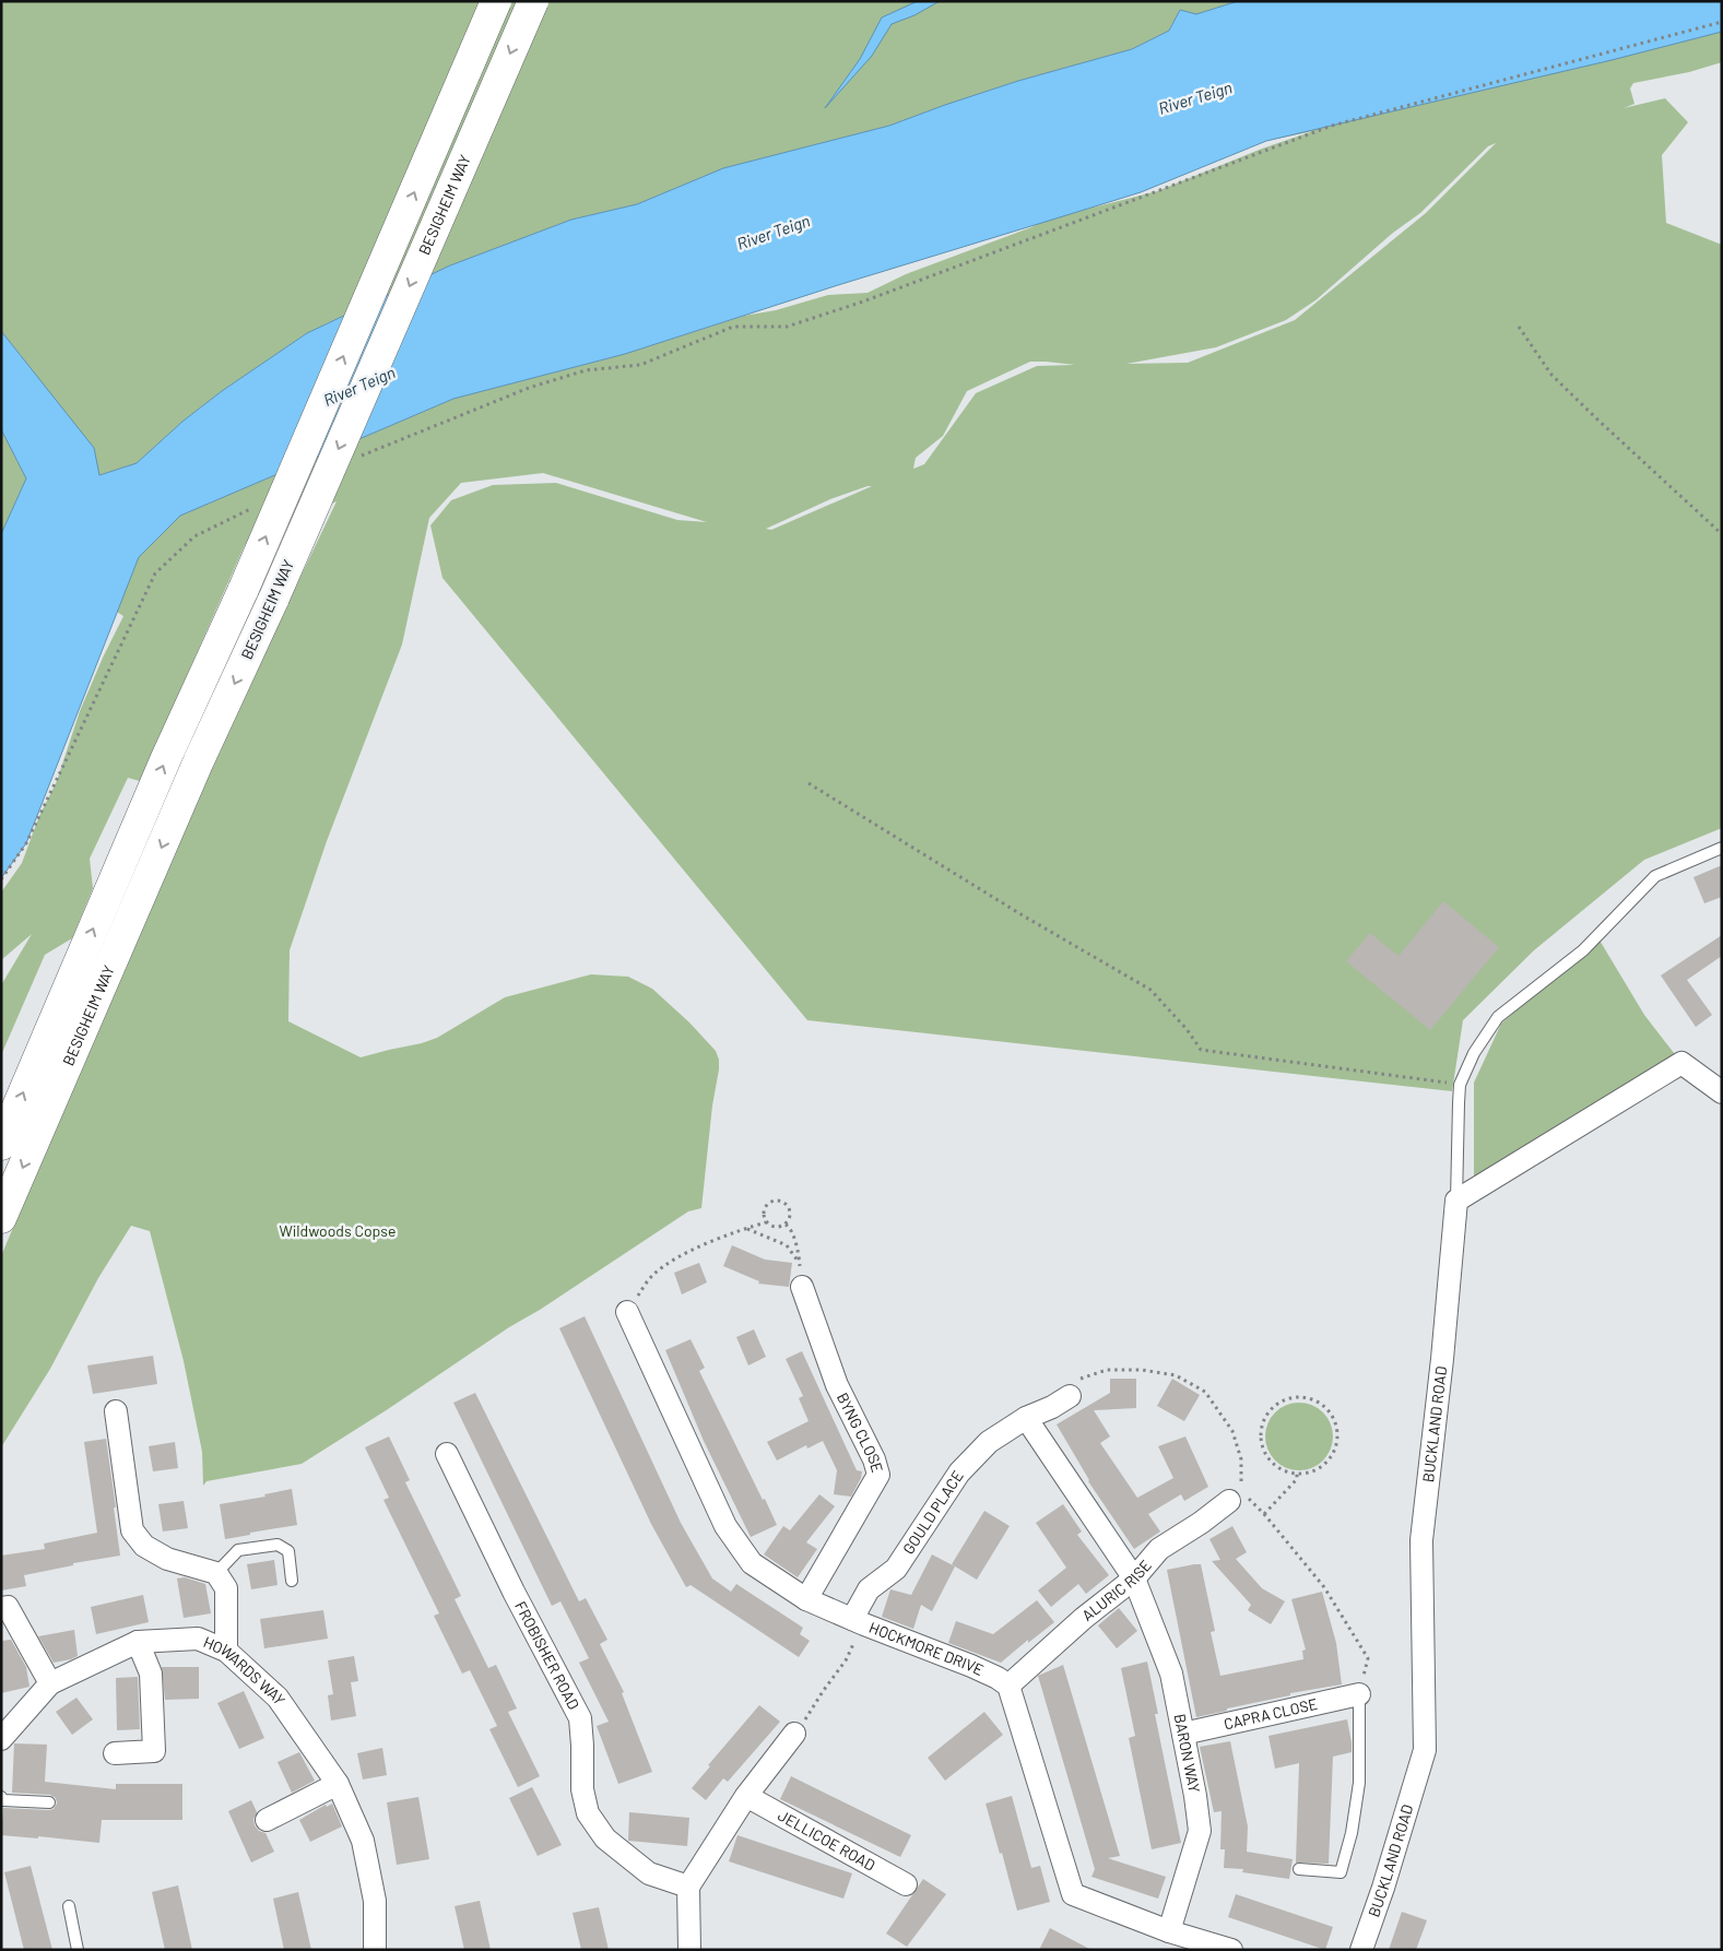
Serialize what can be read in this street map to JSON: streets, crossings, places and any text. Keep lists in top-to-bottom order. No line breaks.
{"streets":{"highway":["BESIGHEIM WAY"],"street":["BUCKLAND ROAD","BYNG CLOSE","GOULD PLACE","ALURIC RISE","HOCKMORE DRIVE","FROBISHER ROAD","HOWARDS WAY","CAPRA CLOSE","BARON WAY","JELLICOE ROAD"]},"crossings":[["BYNG CLOSE","HOCKMORE DRIVE"],["GOULD PLACE","HOCKMORE DRIVE"],["ALURIC RISE","HOCKMORE DRIVE"],["ALURIC RISE","BARON WAY"],["CAPRA CLOSE","BARON WAY"]],"water":["River Teign"],"parks":["Wildwoods Copse"]}
